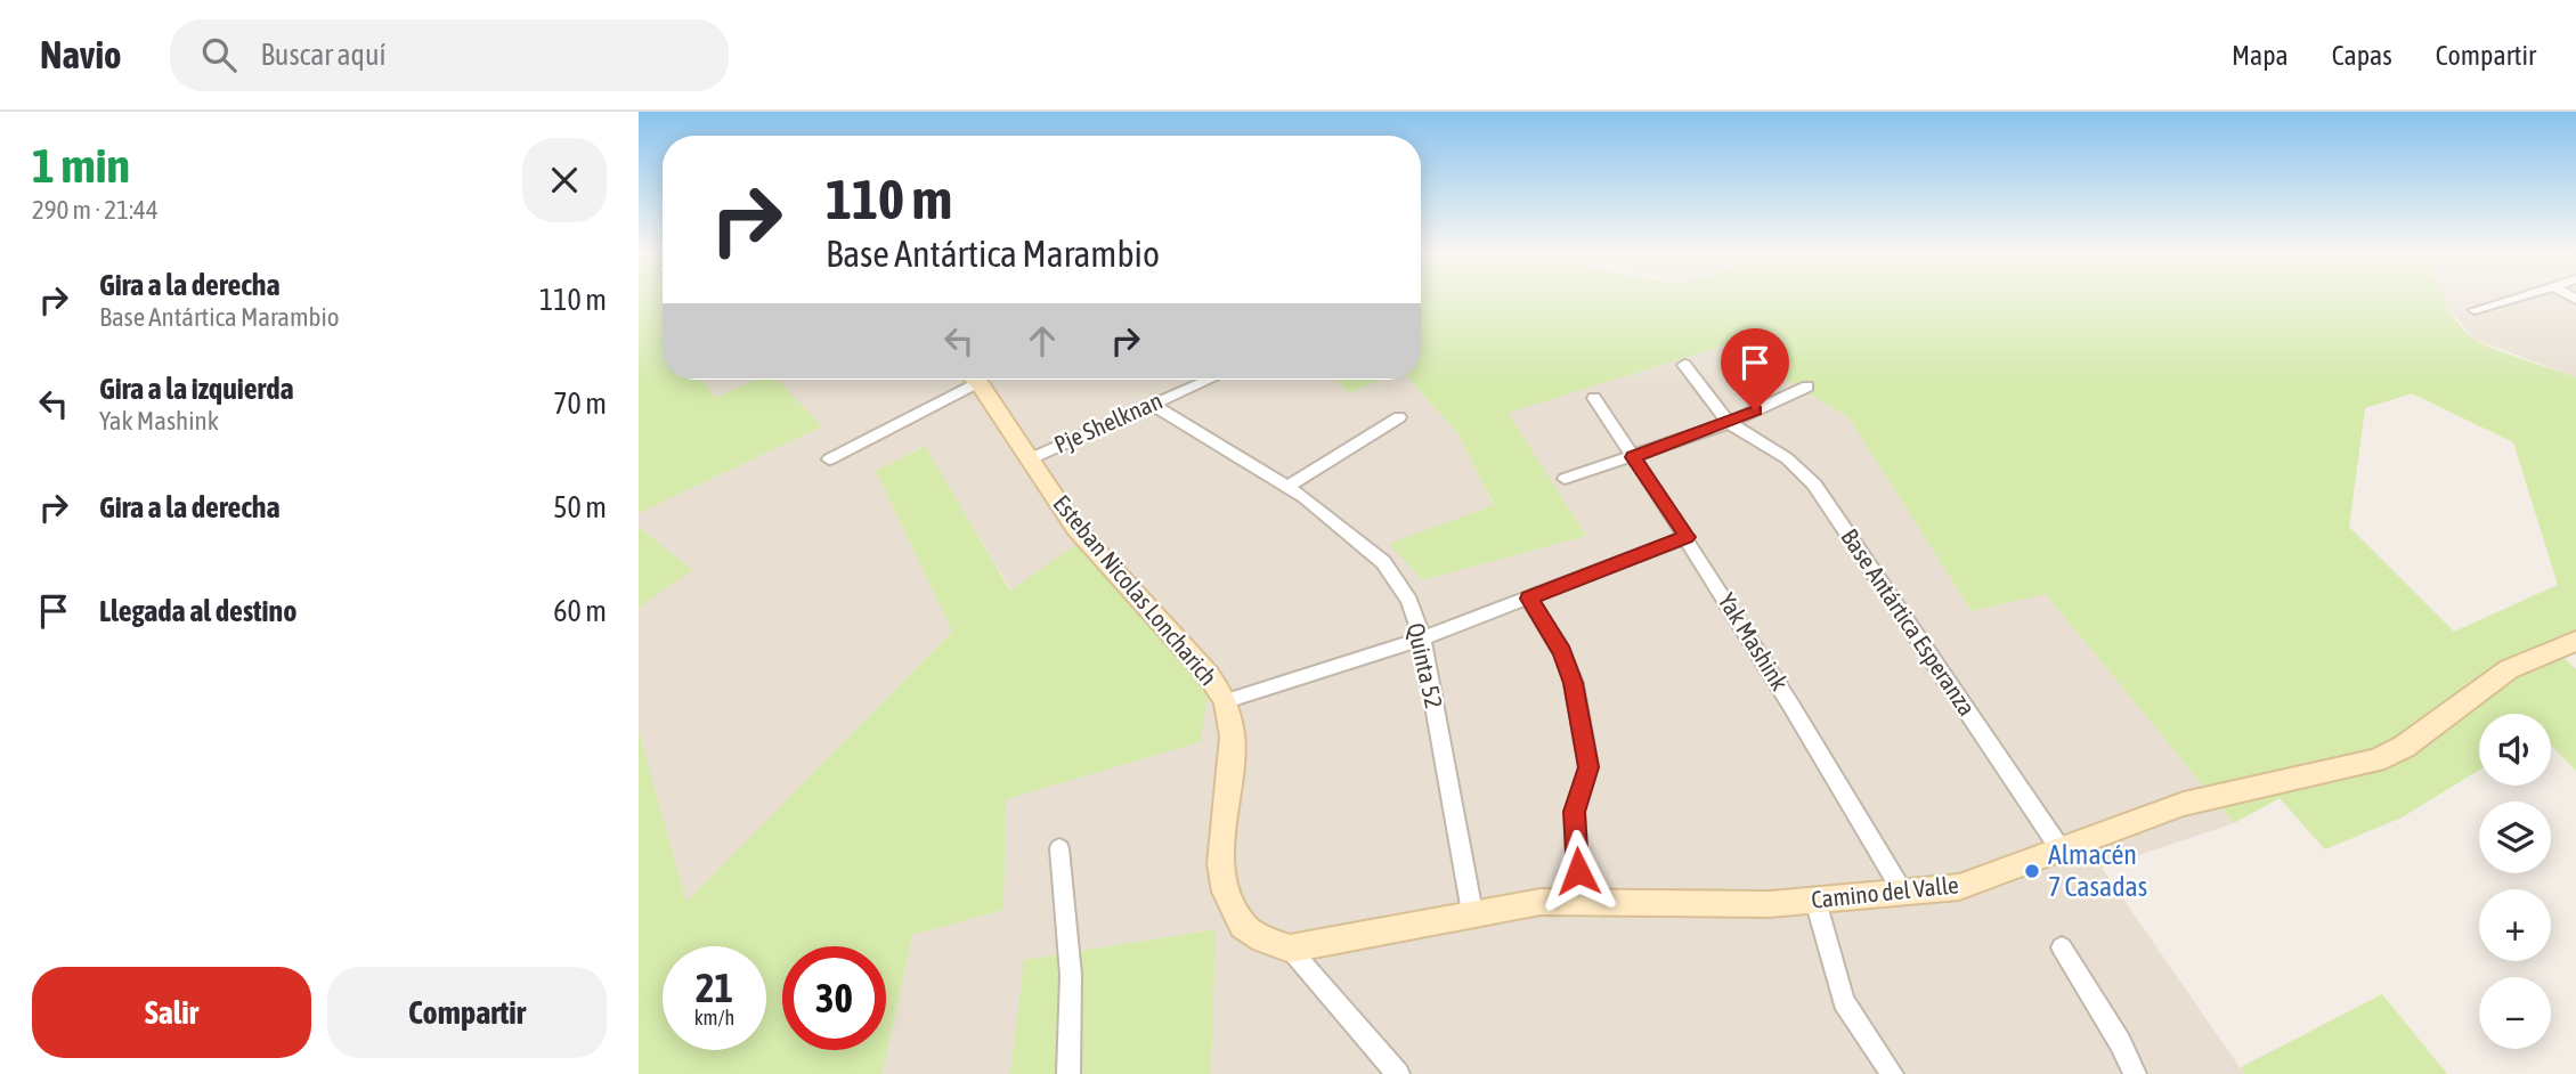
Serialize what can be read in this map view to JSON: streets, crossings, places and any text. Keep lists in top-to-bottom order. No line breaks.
{"streets":{"street":["Pje Shelknan","Esteban Nicolas Loncharich","Base Antártica Esperanza","Yak Mashink","Quinta 52","Camino del Valle"]},"crossings":[["Pje Shelknan","Esteban Nicolas Loncharich"],["Pje Shelknan","Quinta 52"],["Esteban Nicolas Loncharich","Camino del Valle"],["Base Antártica Esperanza","Camino del Valle"],["Yak Mashink","Camino del Valle"],["Quinta 52","Camino del Valle"]],"places":["Almacén 7 Casadas"],"page":{"header":"Navio","search":"Buscar aquí","nav":["Mapa","Capas","Compartir"],"heading":["1 min","290 m · 21:44"],"turn":["110 m","Base Antártica Marambio"],"list":[{"name":"Gira a la derecha","note":"Base Antártica Marambio","value":"110 m"},{"name":"Gira a la izquierda","note":"Yak Mashink","value":"70 m"},{"name":"Gira a la derecha","value":"50 m"},{"name":"Llegada al destino","value":"60 m"}],"map_buttons":["+","−"],"speed":"21 km/h","limit":"30","buttons":["Salir","Compartir"]}}
